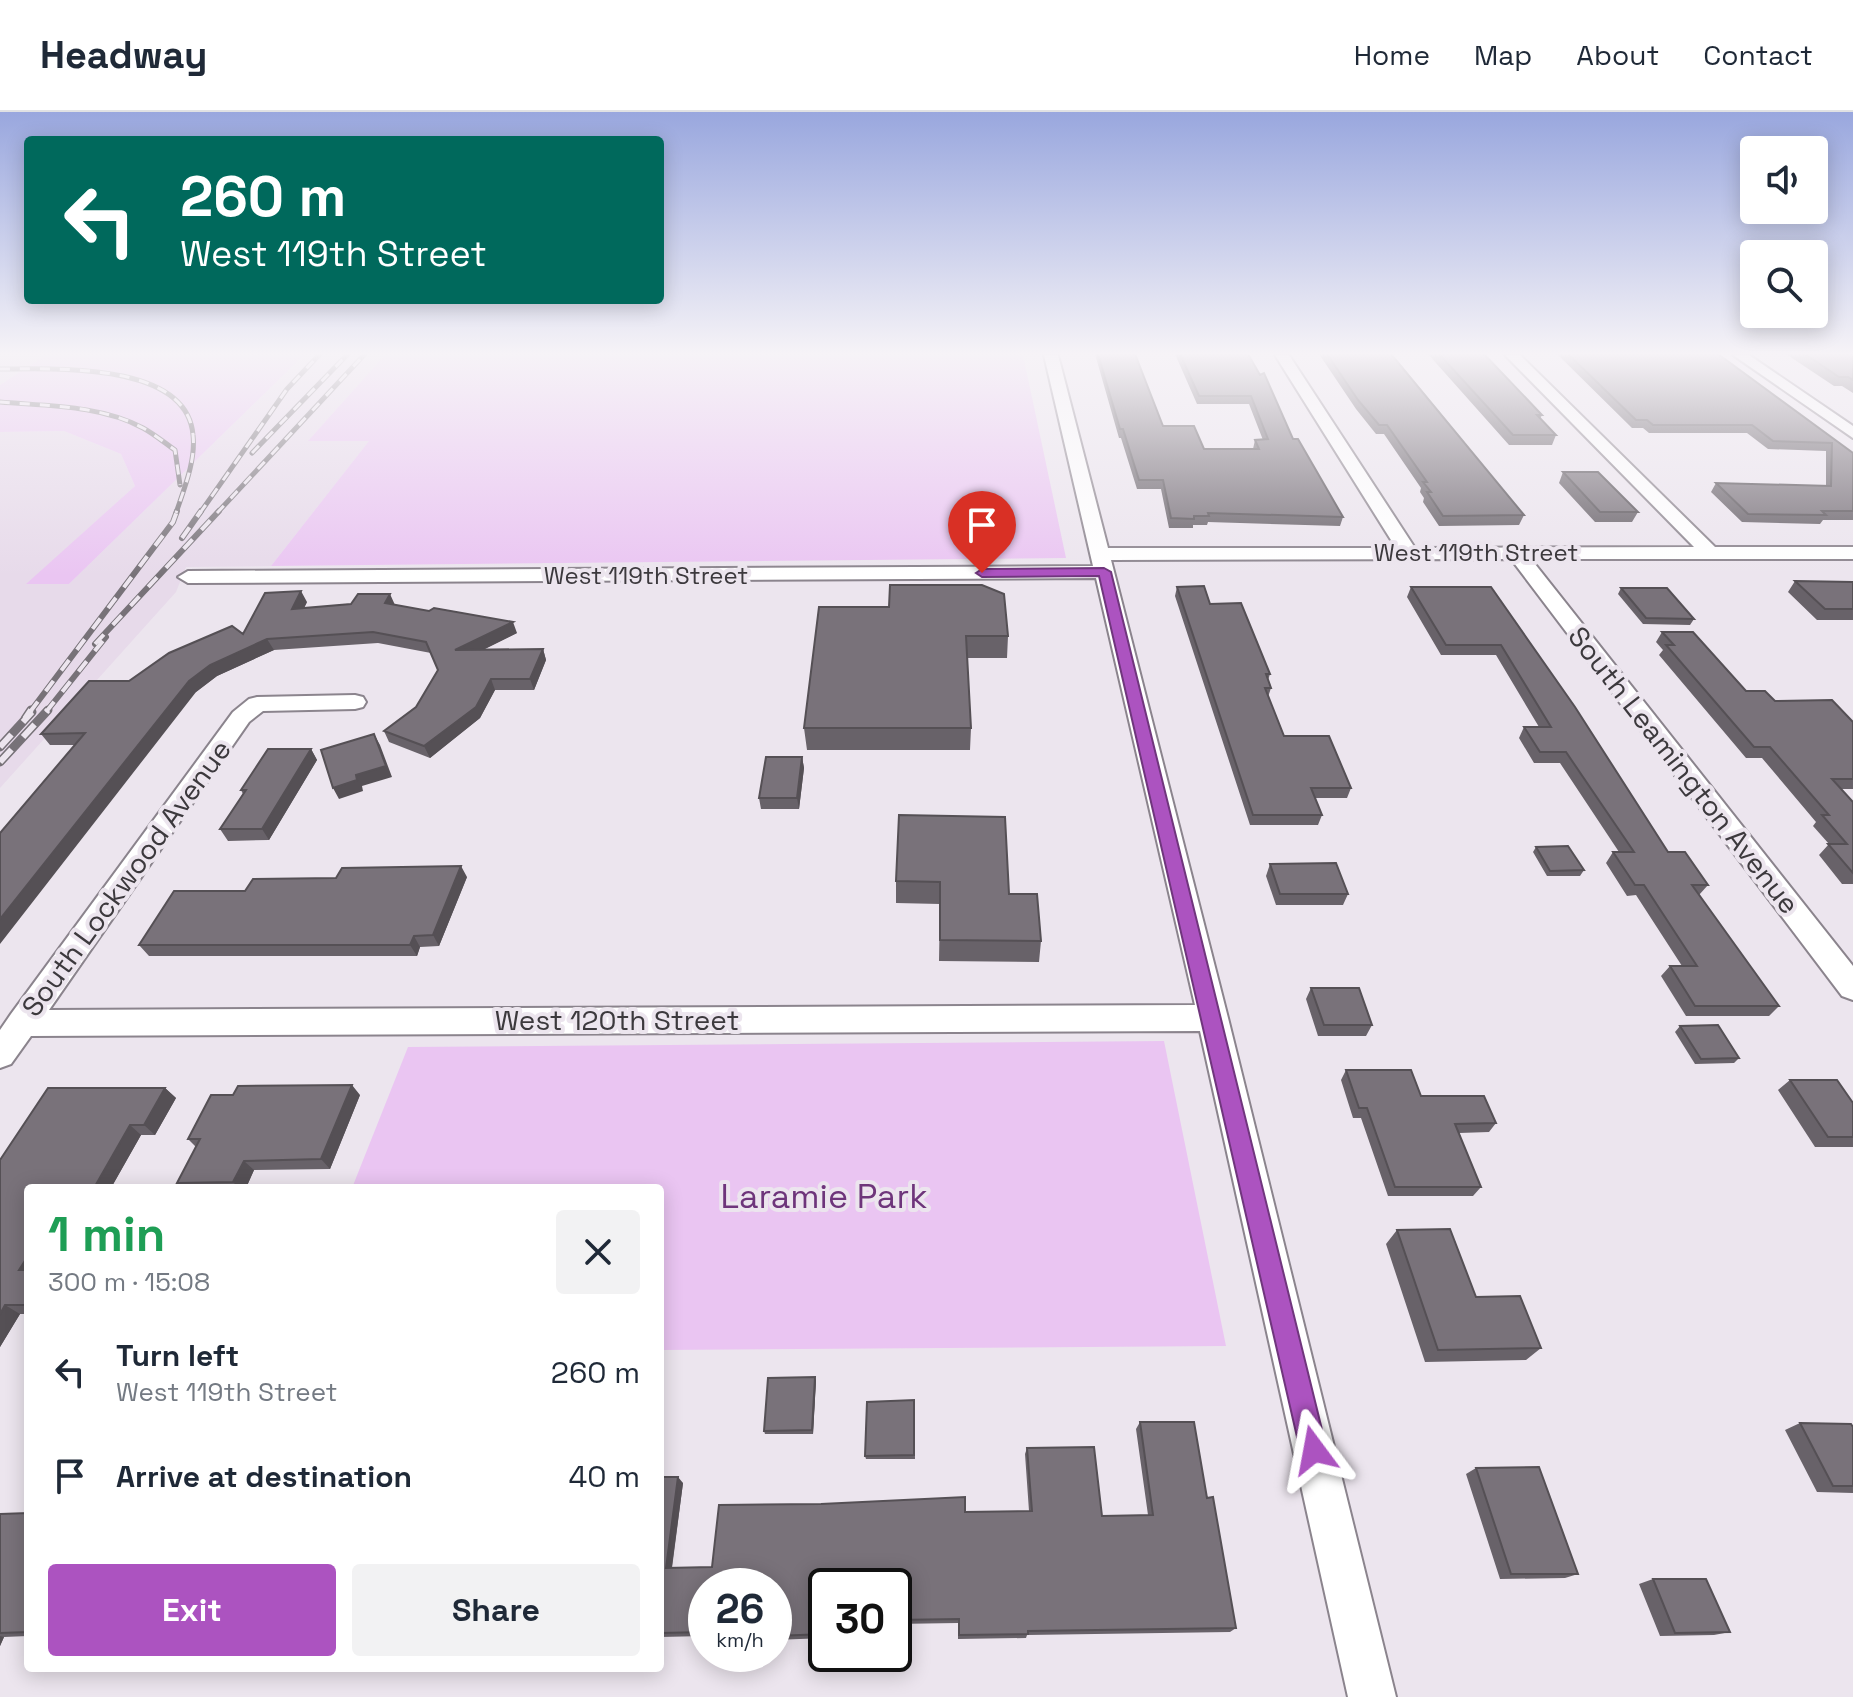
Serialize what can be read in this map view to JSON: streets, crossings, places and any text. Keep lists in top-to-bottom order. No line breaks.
{"streets":{"street":["West 119th Street","South Leamington Avenue","South Lockwood Avenue","West 120th Street"]},"crossings":[["West 119th Street","South Leamington Avenue"],["South Lockwood Avenue","West 120th Street"]],"parks":["Laramie Park"],"page":{"header":"Headway","nav":["Home","Map","About","Contact"],"turn":["260 m","West 119th Street"],"heading":["1 min","300 m · 15:08"],"list":[{"name":"Turn left","note":"West 119th Street","value":"260 m"},{"name":"Arrive at destination","value":"40 m"}],"buttons":["Exit","Share"],"speed":"26 km/h","limit":"30"}}
